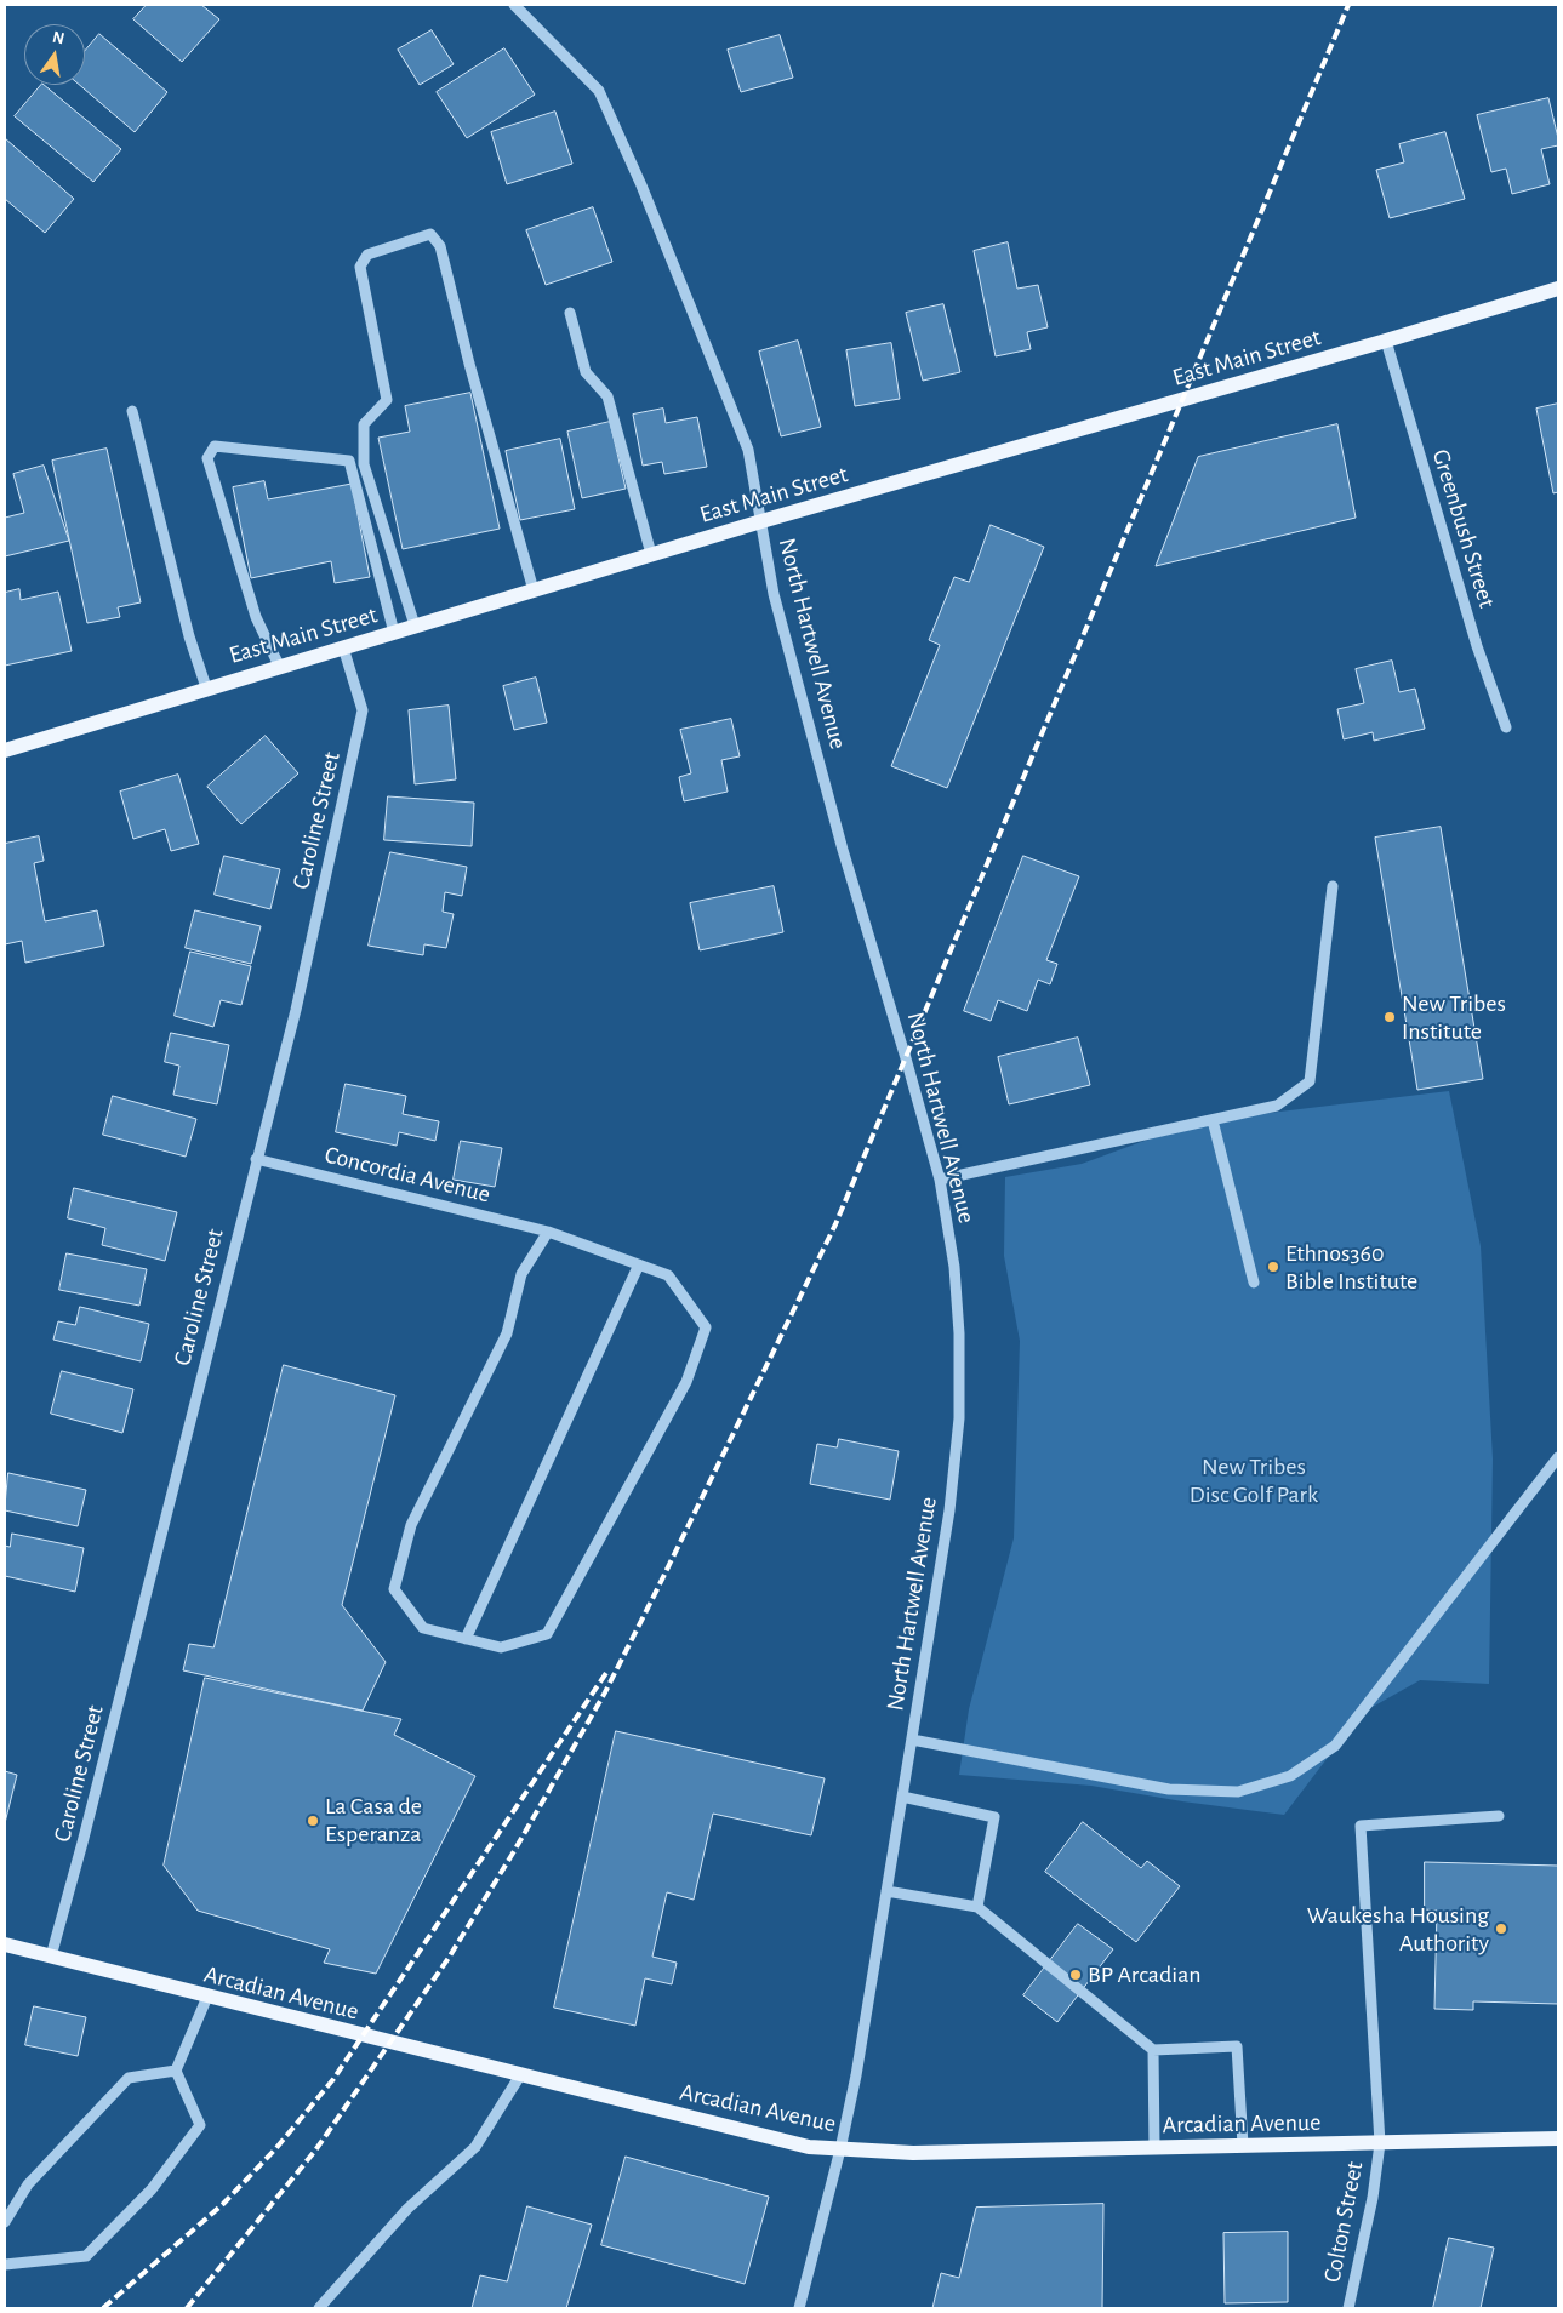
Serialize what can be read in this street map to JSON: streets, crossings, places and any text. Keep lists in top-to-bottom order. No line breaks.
{"streets":{"main road":["East Main Street","Arcadian Avenue"],"street":["Greenbush Street","North Hartwell Avenue","Caroline Street","Concordia Avenue","Colton Street"]},"crossings":[["East Main Street","Greenbush Street"],["East Main Street","North Hartwell Avenue"],["East Main Street","Caroline Street"],["North Hartwell Avenue","Arcadian Avenue"],["Caroline Street","Concordia Avenue"],["Caroline Street","Arcadian Avenue"],["Arcadian Avenue","Colton Street"]],"parks":["New Tribes Disc Golf Park"],"places":["New Tribes Institute","Ethnos360 Bible Institute","La Casa de Esperanza","Waukesha Housing Authority","BP Arcadian"],"north":"top"}
